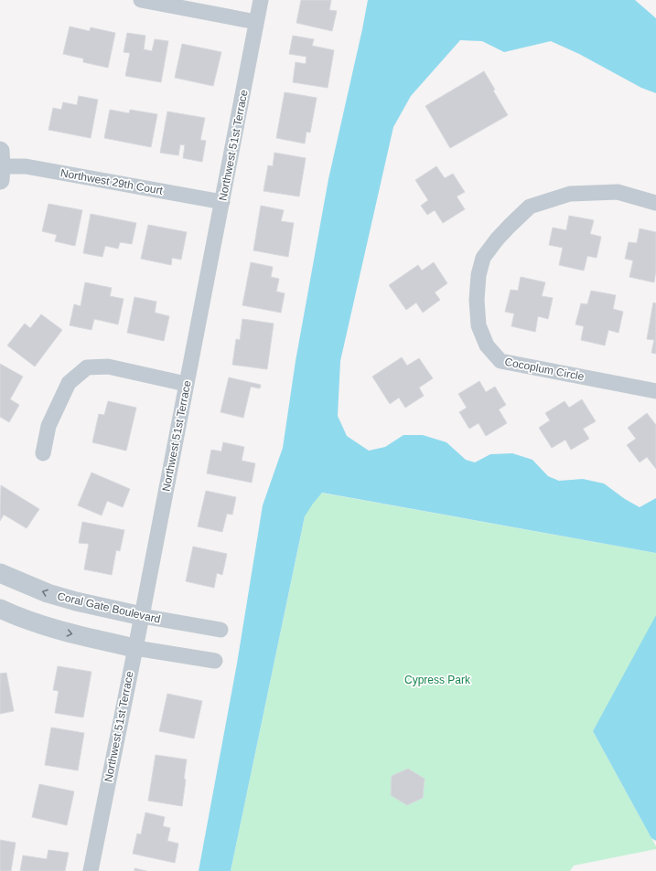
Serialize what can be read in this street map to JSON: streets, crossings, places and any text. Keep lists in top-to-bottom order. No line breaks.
{"streets":{"street":["Northwest 51st Terrace","Northwest 29th Court","Cocoplum Circle","Coral Gate Boulevard"]},"crossings":[["Northwest 51st Terrace","Northwest 29th Court"],["Northwest 51st Terrace","Coral Gate Boulevard"]],"parks":["Cypress Park"]}
